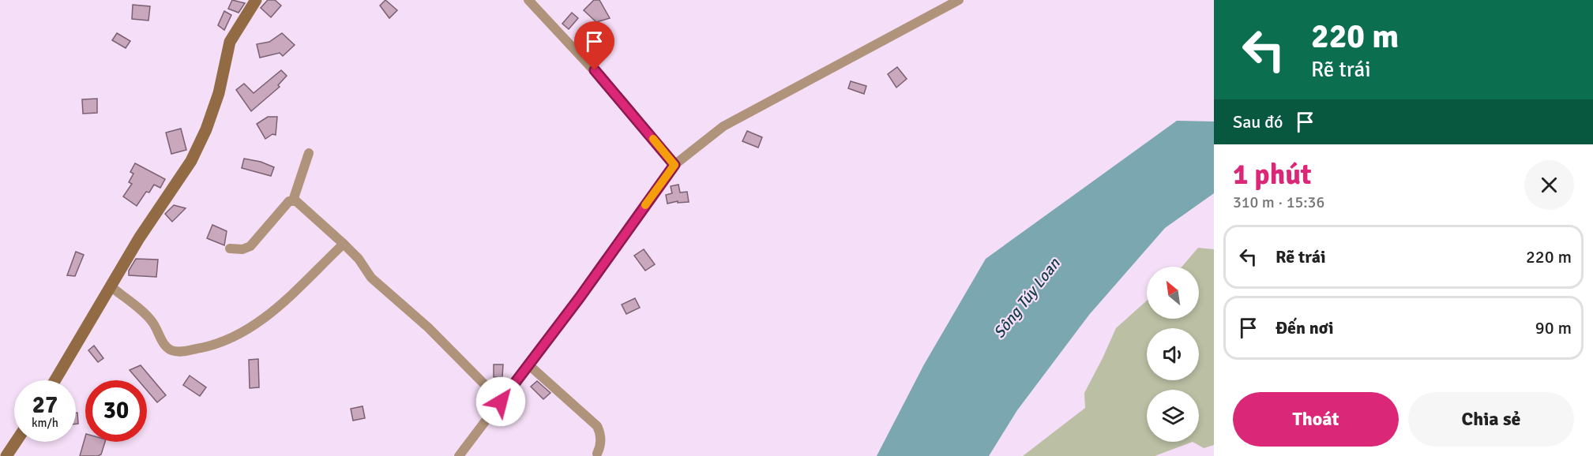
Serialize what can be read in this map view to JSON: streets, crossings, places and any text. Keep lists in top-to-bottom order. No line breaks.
{"water":["Sông Túy Loan"],"north":"top left","page":{"turn":["220 m","Rẽ trái"],"then":"Sau đó","heading":["1 phút","310 m · 15:36"],"list":[{"name":"Rẽ trái","value":"220 m"},{"name":"Đến nơi","value":"90 m"}],"speed":"27 km/h","limit":"30","buttons":["Thoát","Chia sẻ"]}}
